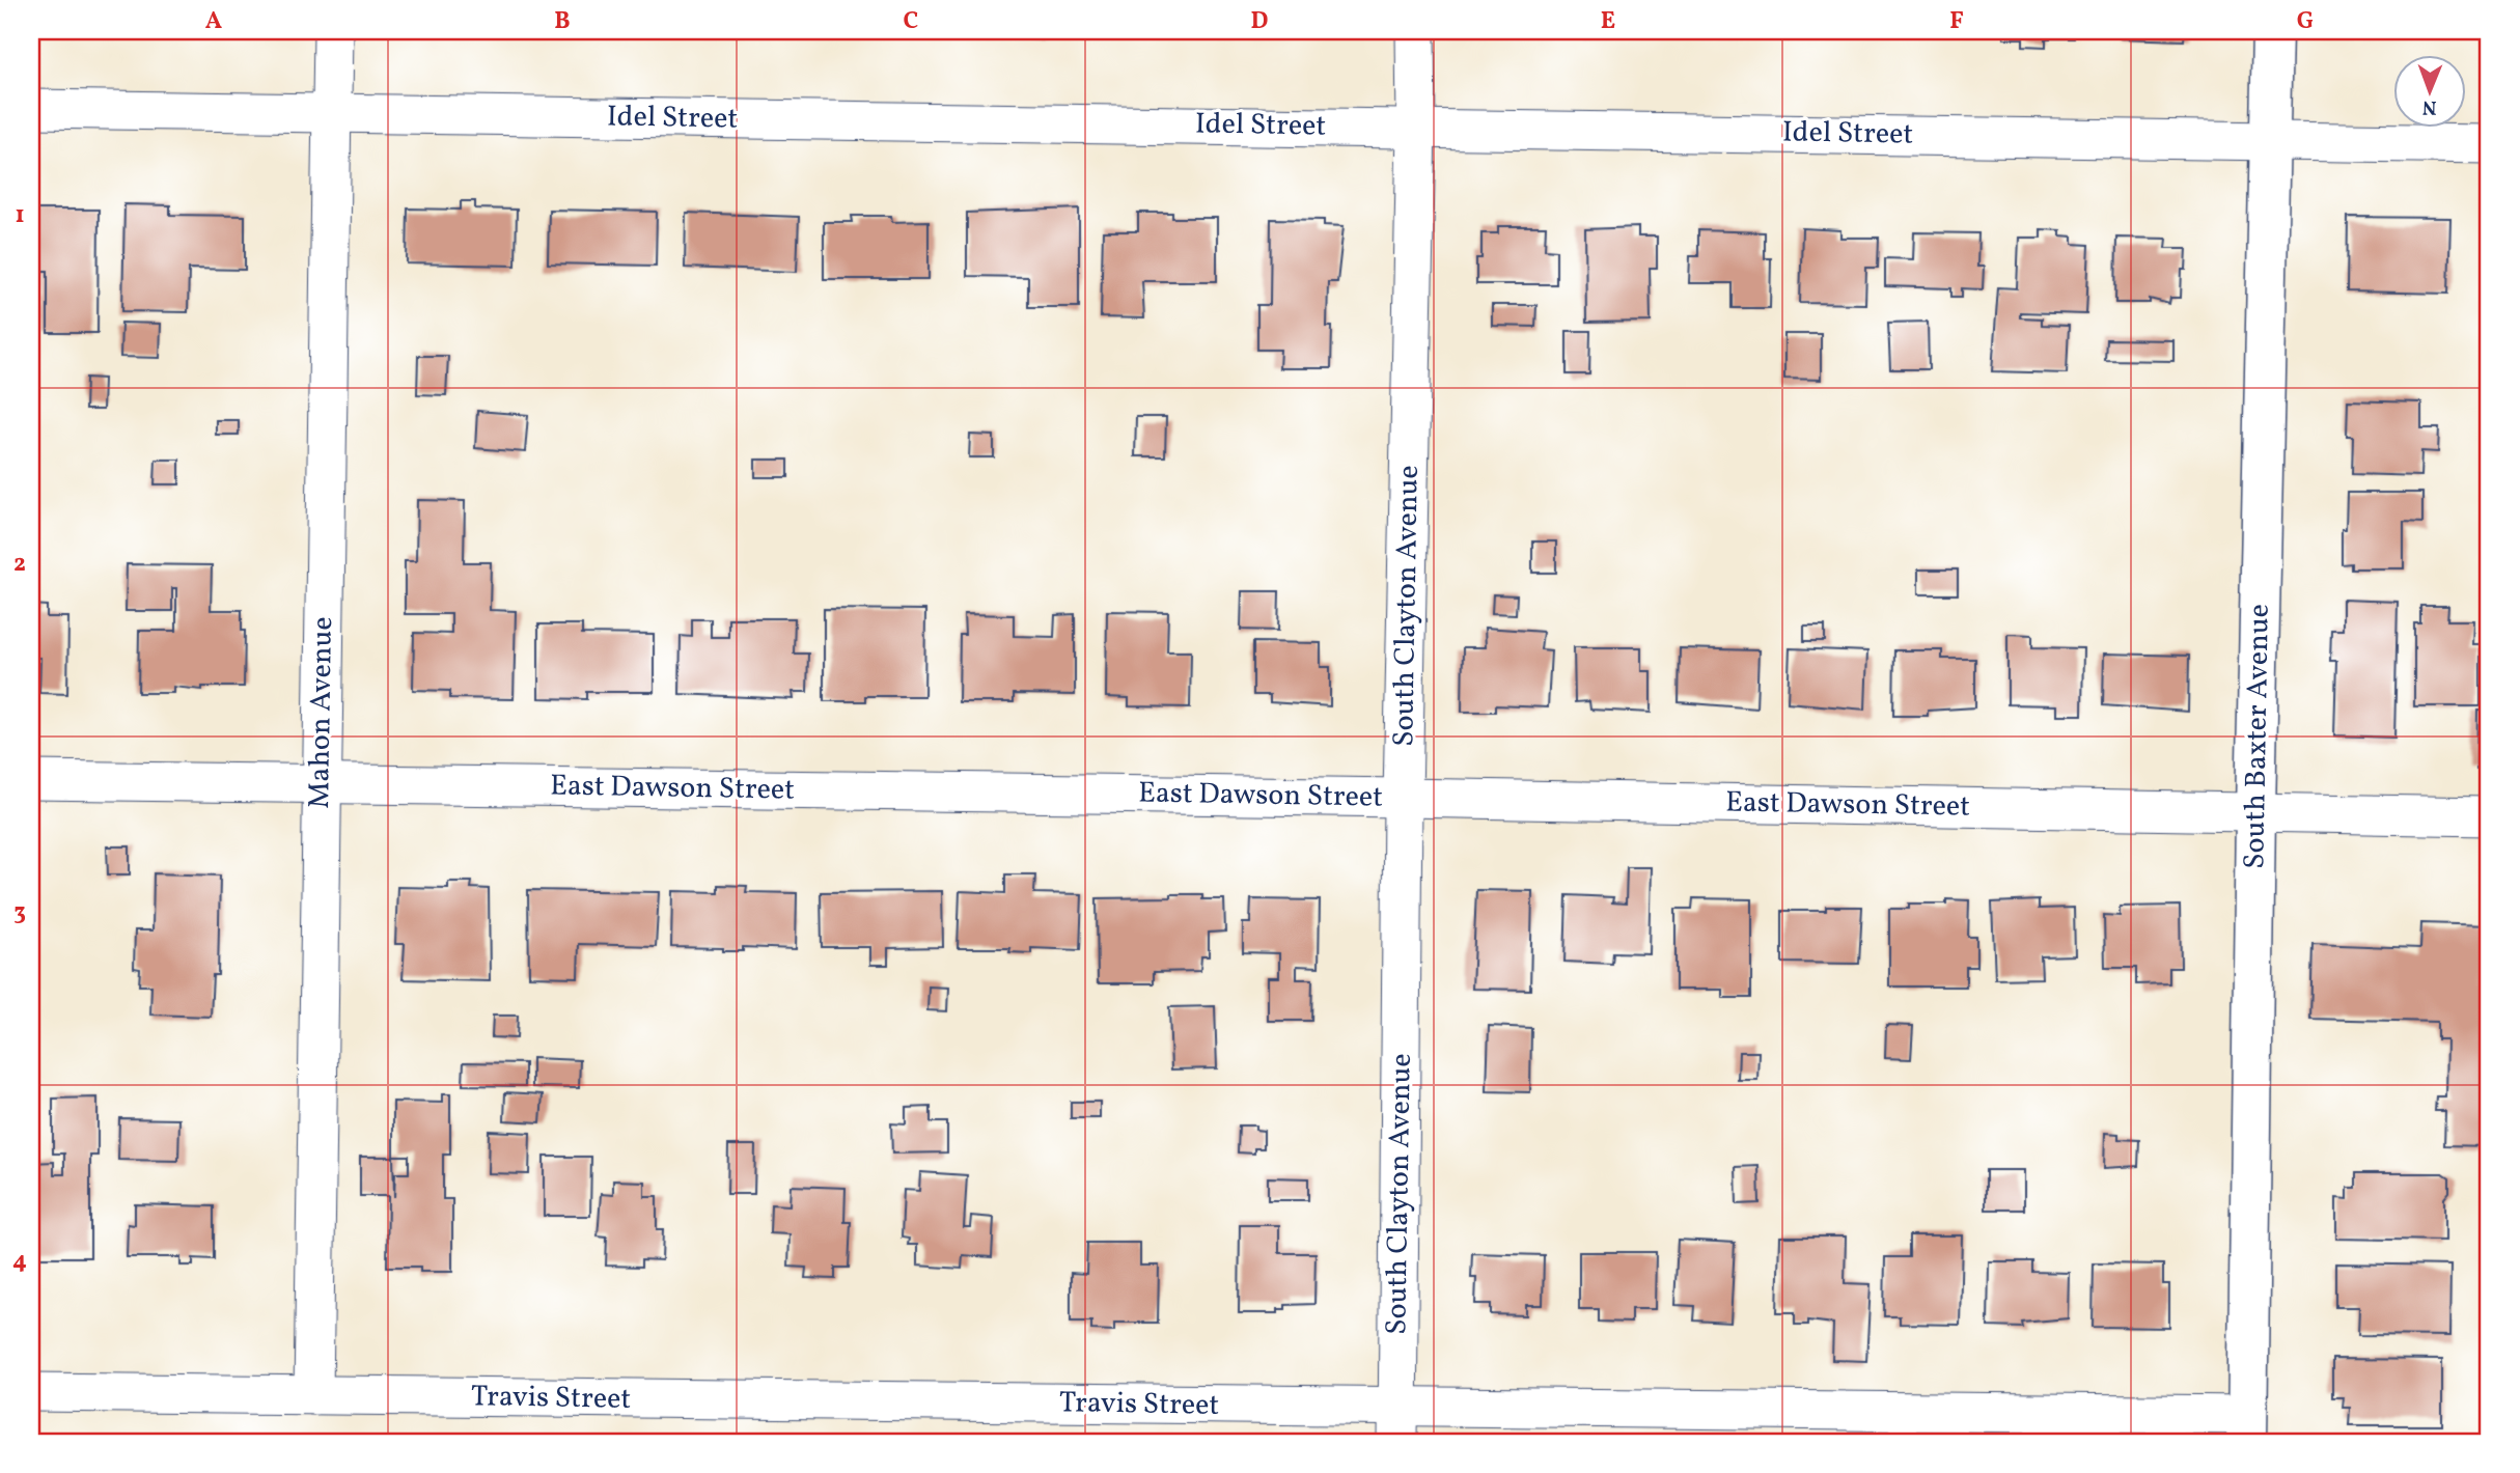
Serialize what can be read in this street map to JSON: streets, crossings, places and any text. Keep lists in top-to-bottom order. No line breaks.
{"streets":{"street":["Idel Street","South Clayton Avenue","Mahon Avenue","South Baxter Avenue","East Dawson Street","Travis Street"]},"crossings":[["Idel Street","South Clayton Avenue"],["Idel Street","Mahon Avenue"],["Idel Street","South Baxter Avenue"],["South Clayton Avenue","East Dawson Street"],["South Clayton Avenue","Travis Street"],["Mahon Avenue","East Dawson Street"],["Mahon Avenue","Travis Street"],["South Baxter Avenue","East Dawson Street"],["South Baxter Avenue","Travis Street"]],"north":"bottom","grid":{"columns":["A","B","C","D","E","F","G"],"rows":["1","2","3","4"]}}
